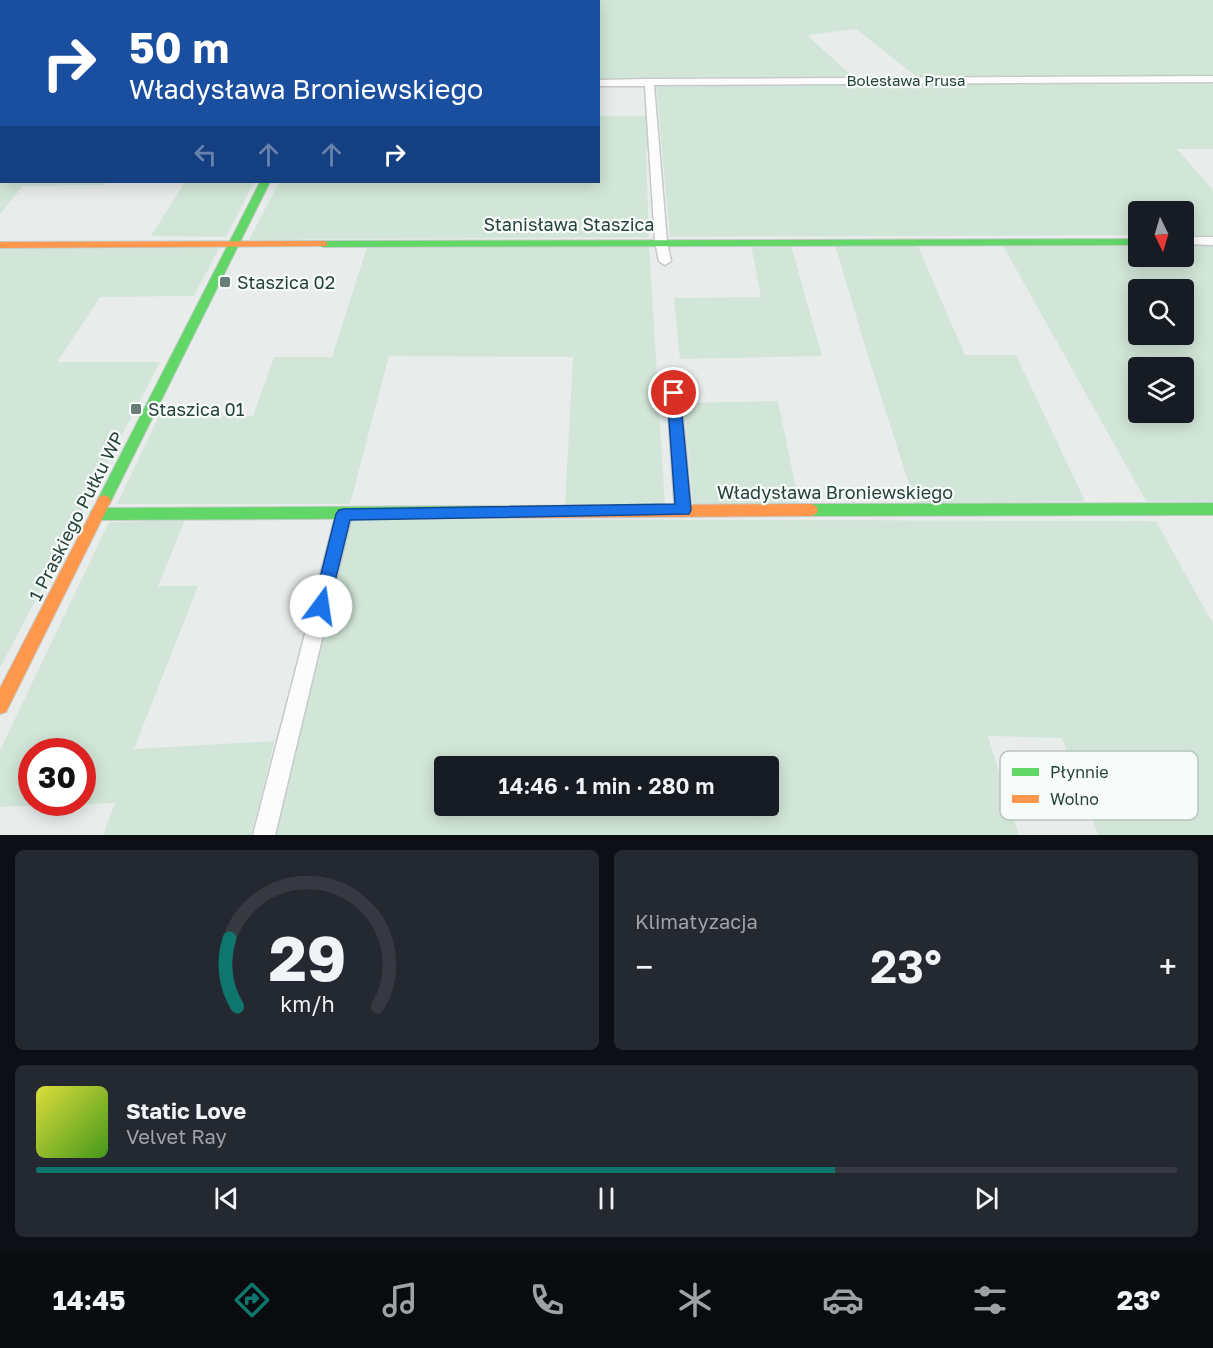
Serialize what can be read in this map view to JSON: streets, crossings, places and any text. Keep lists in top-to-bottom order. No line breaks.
{"streets":{"street":["Bolesława Prusa","Stanisława Staszica","Władysława Broniewskiego","1 Praskiego Pułku WP"]},"crossings":[["Stanisława Staszica","1 Praskiego Pułku WP"],["Władysława Broniewskiego","1 Praskiego Pułku WP"]],"places":{"transit":["Staszica 02","Staszica 01"]},"legend":["Płynnie","Wolno"],"north":"bottom","page":{"turn":["50 m","Władysława Broniewskiego"],"limit":"30","trip":"14:46 · 1 min · 280 m","tile":"Klimatyzacja","heat":["−","23°","+"],"song":["Static Love","Velvet Ray"],"tabs":["14:45","23°"],"gauge":["29","km/h"]}}
